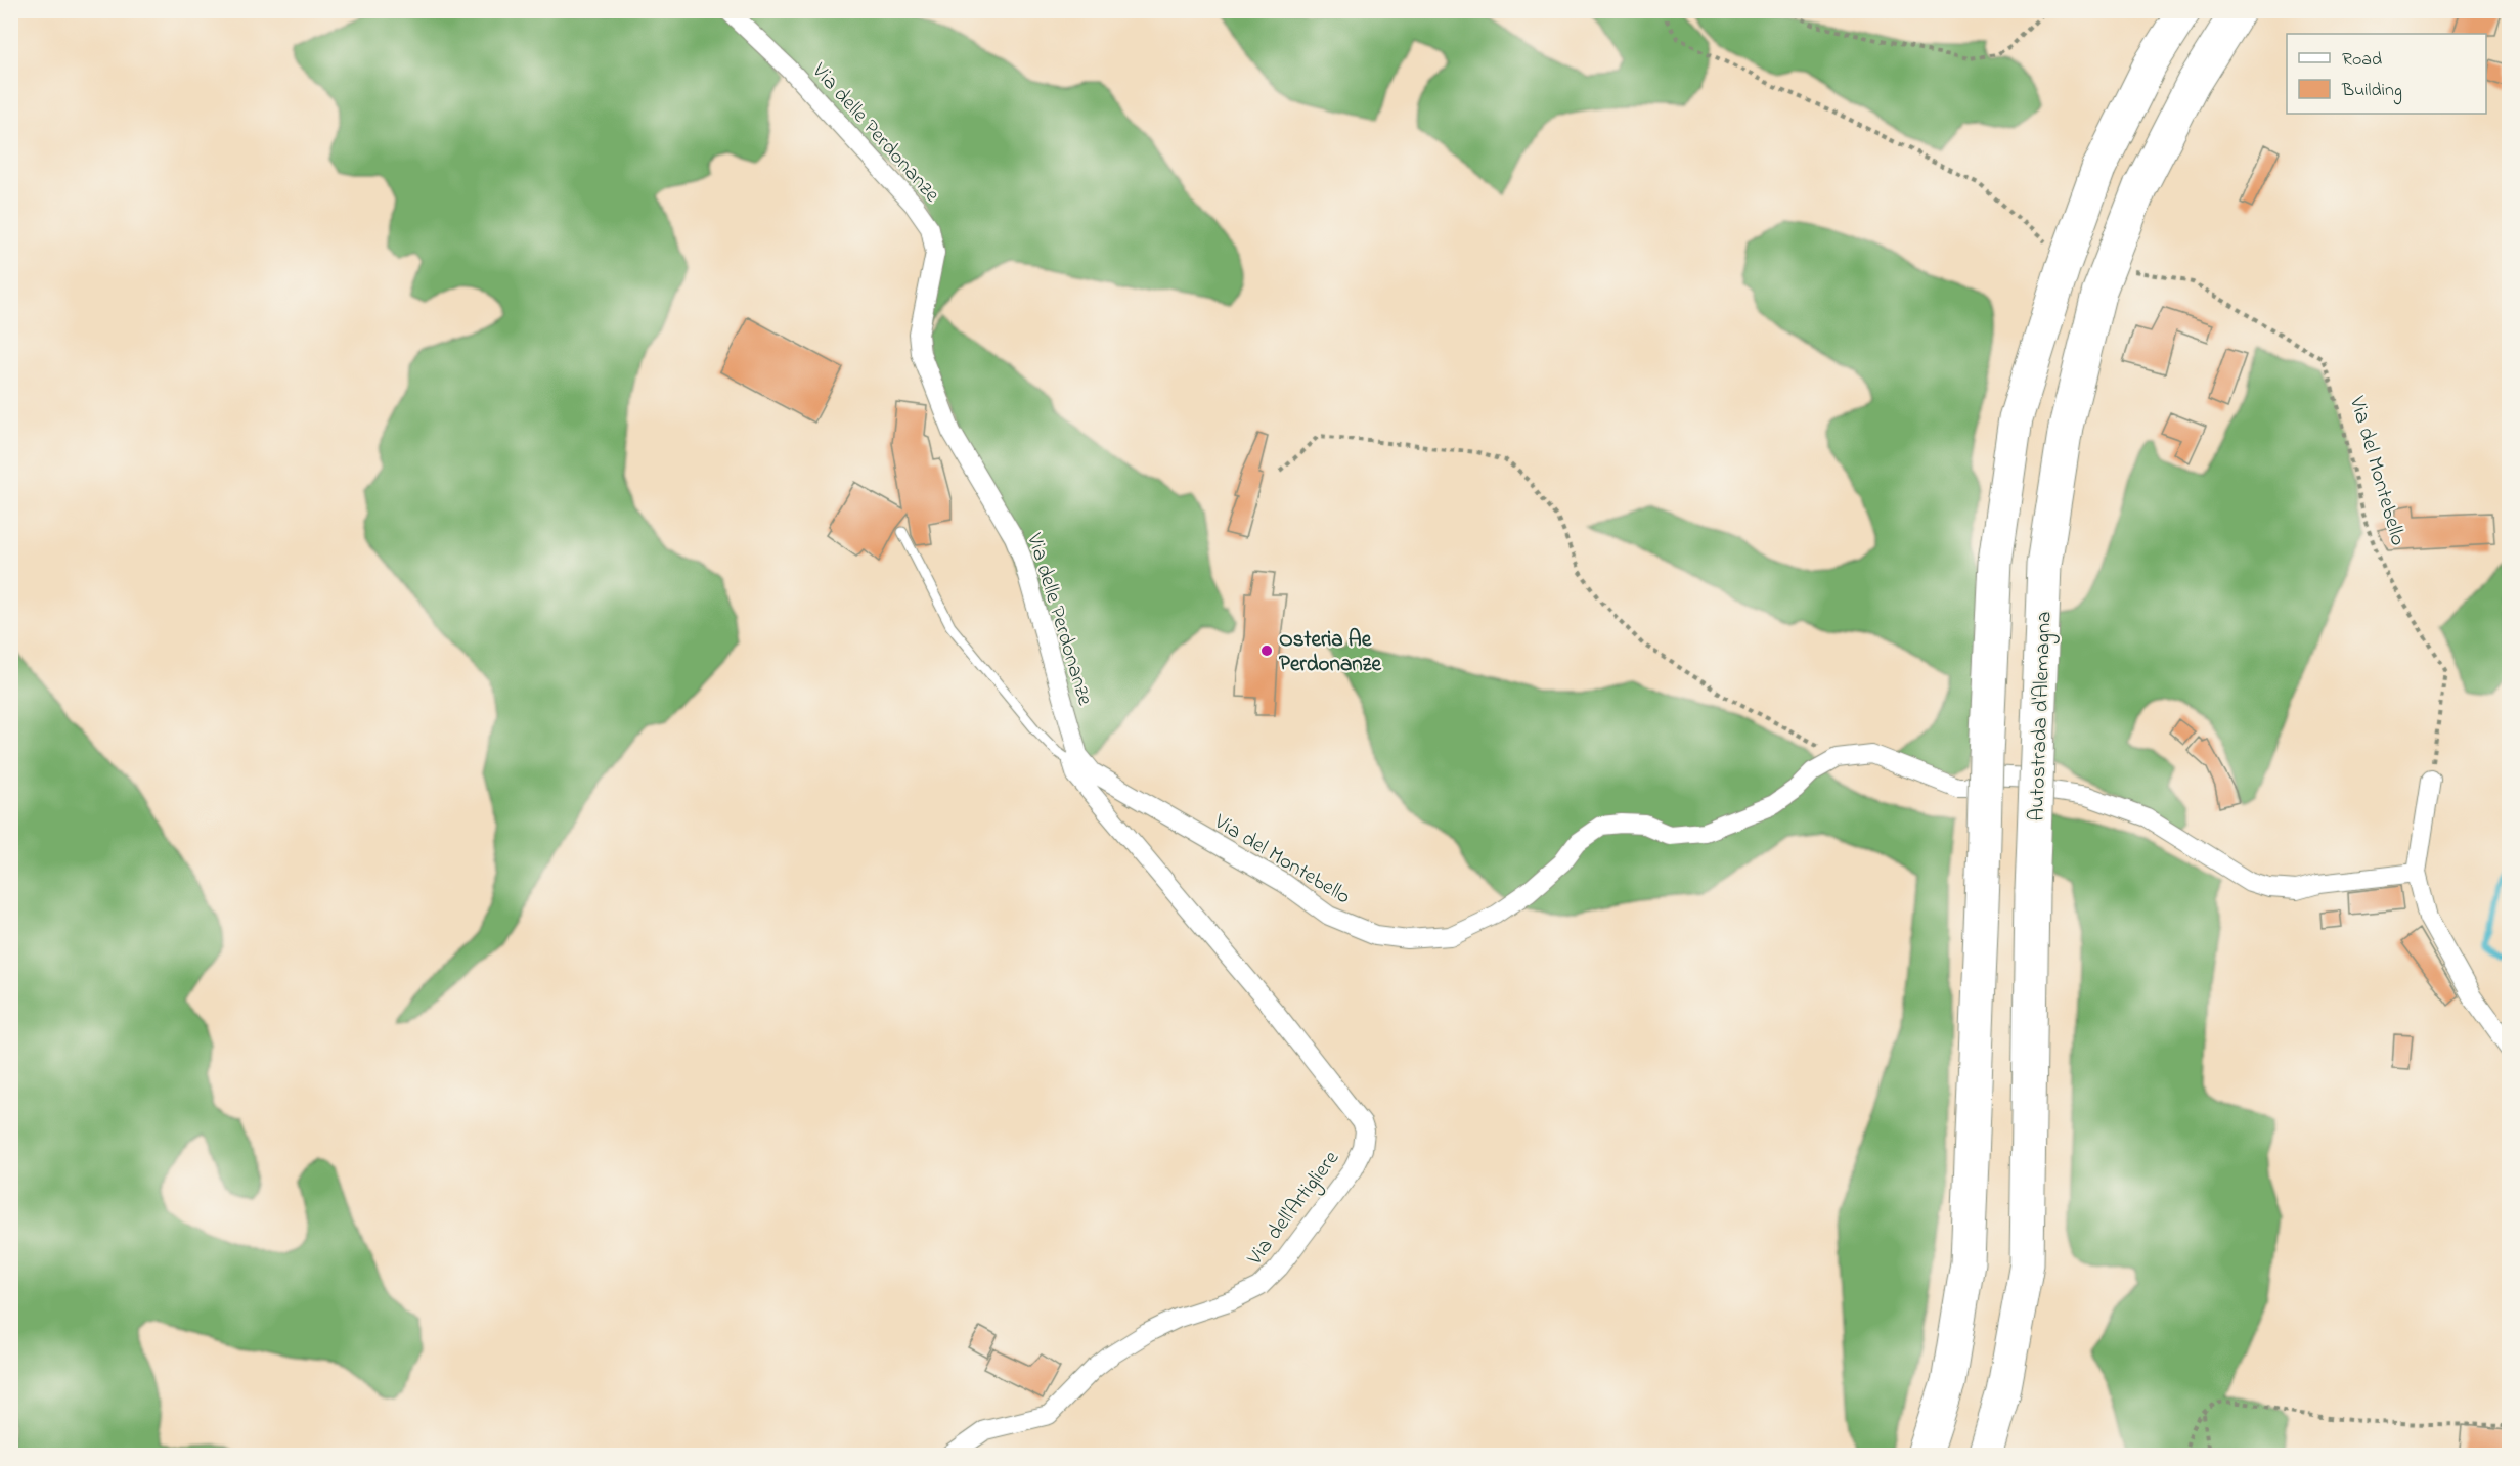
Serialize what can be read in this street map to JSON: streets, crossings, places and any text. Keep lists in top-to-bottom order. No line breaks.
{"streets":{"highway":["Autostrada d'Alemagna"],"street":["Via delle Perdonanze","Via del Montebello","Via dell'Artigliere"]},"crossings":[["Via delle Perdonanze","Via del Montebello"],["Via delle Perdonanze","Via dell'Artigliere"],["Via del Montebello","Via dell'Artigliere"]],"places":["Osteria Ae Perdonanze"],"legend":["Road","Building"]}
